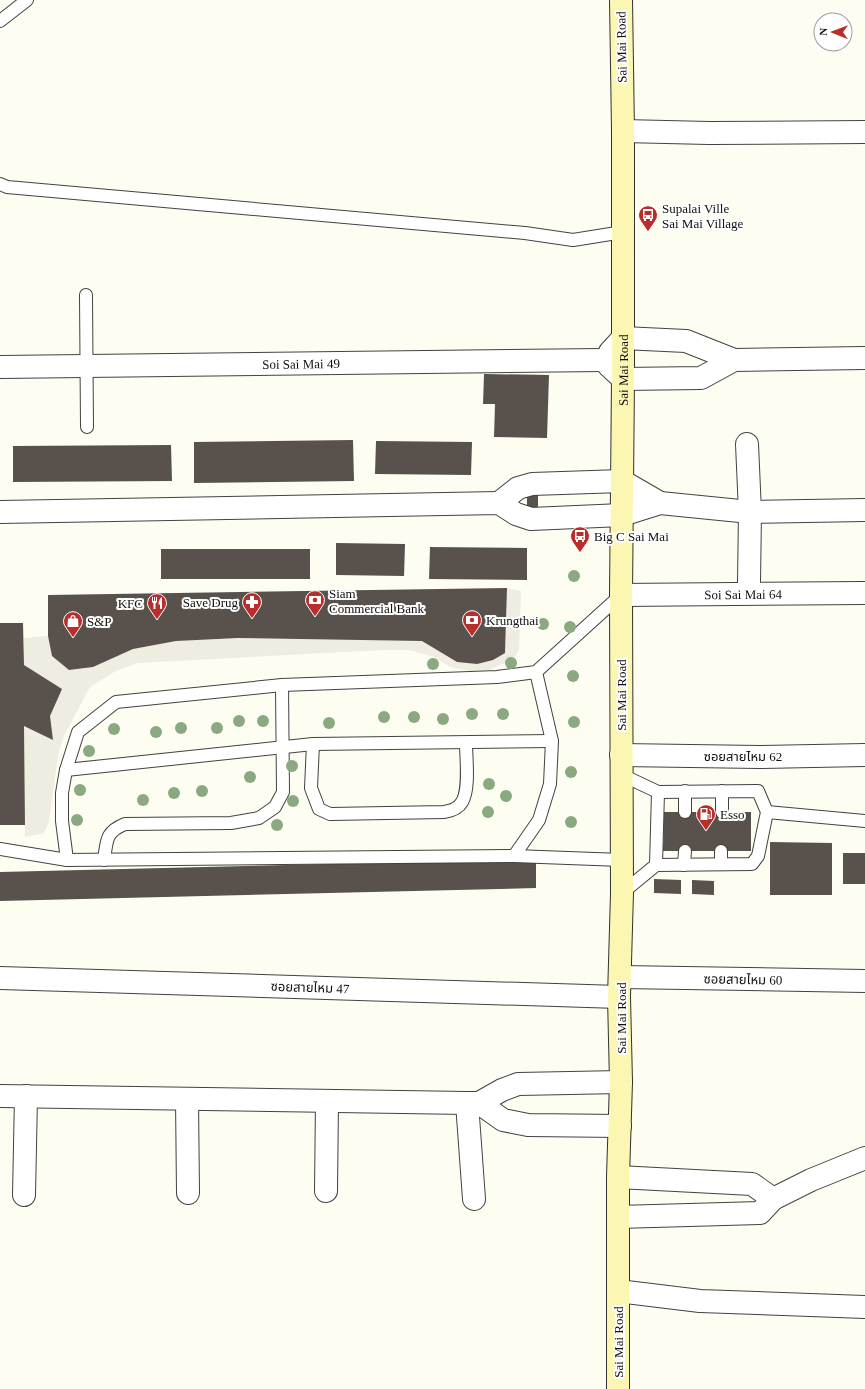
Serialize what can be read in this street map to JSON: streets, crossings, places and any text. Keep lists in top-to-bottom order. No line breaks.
{"streets":{"main road":["Sai Mai Road"],"street":["Soi Sai Mai 49","Soi Sai Mai 64","ซอยสายไหม 62","ซอยสายไหม 60","ซอยสายไหม 47"]},"crossings":[["Sai Mai Road","Soi Sai Mai 64"],["Sai Mai Road","ซอยสายไหม 62"],["Sai Mai Road","ซอยสายไหม 60"],["Sai Mai Road","ซอยสายไหม 47"],["ซอยสายไหม 60","ซอยสายไหม 47"]],"places":{"bus stop":["Supalai Ville Sai Mai Village","Big C Sai Mai"],"bank":["Siam Commercial Bank","Krungthai"],"pharmacy":["Save Drug"],"restaurant":["KFC"],"shop":["S&P"],"fuel station":["Esso"]},"north":"left"}
